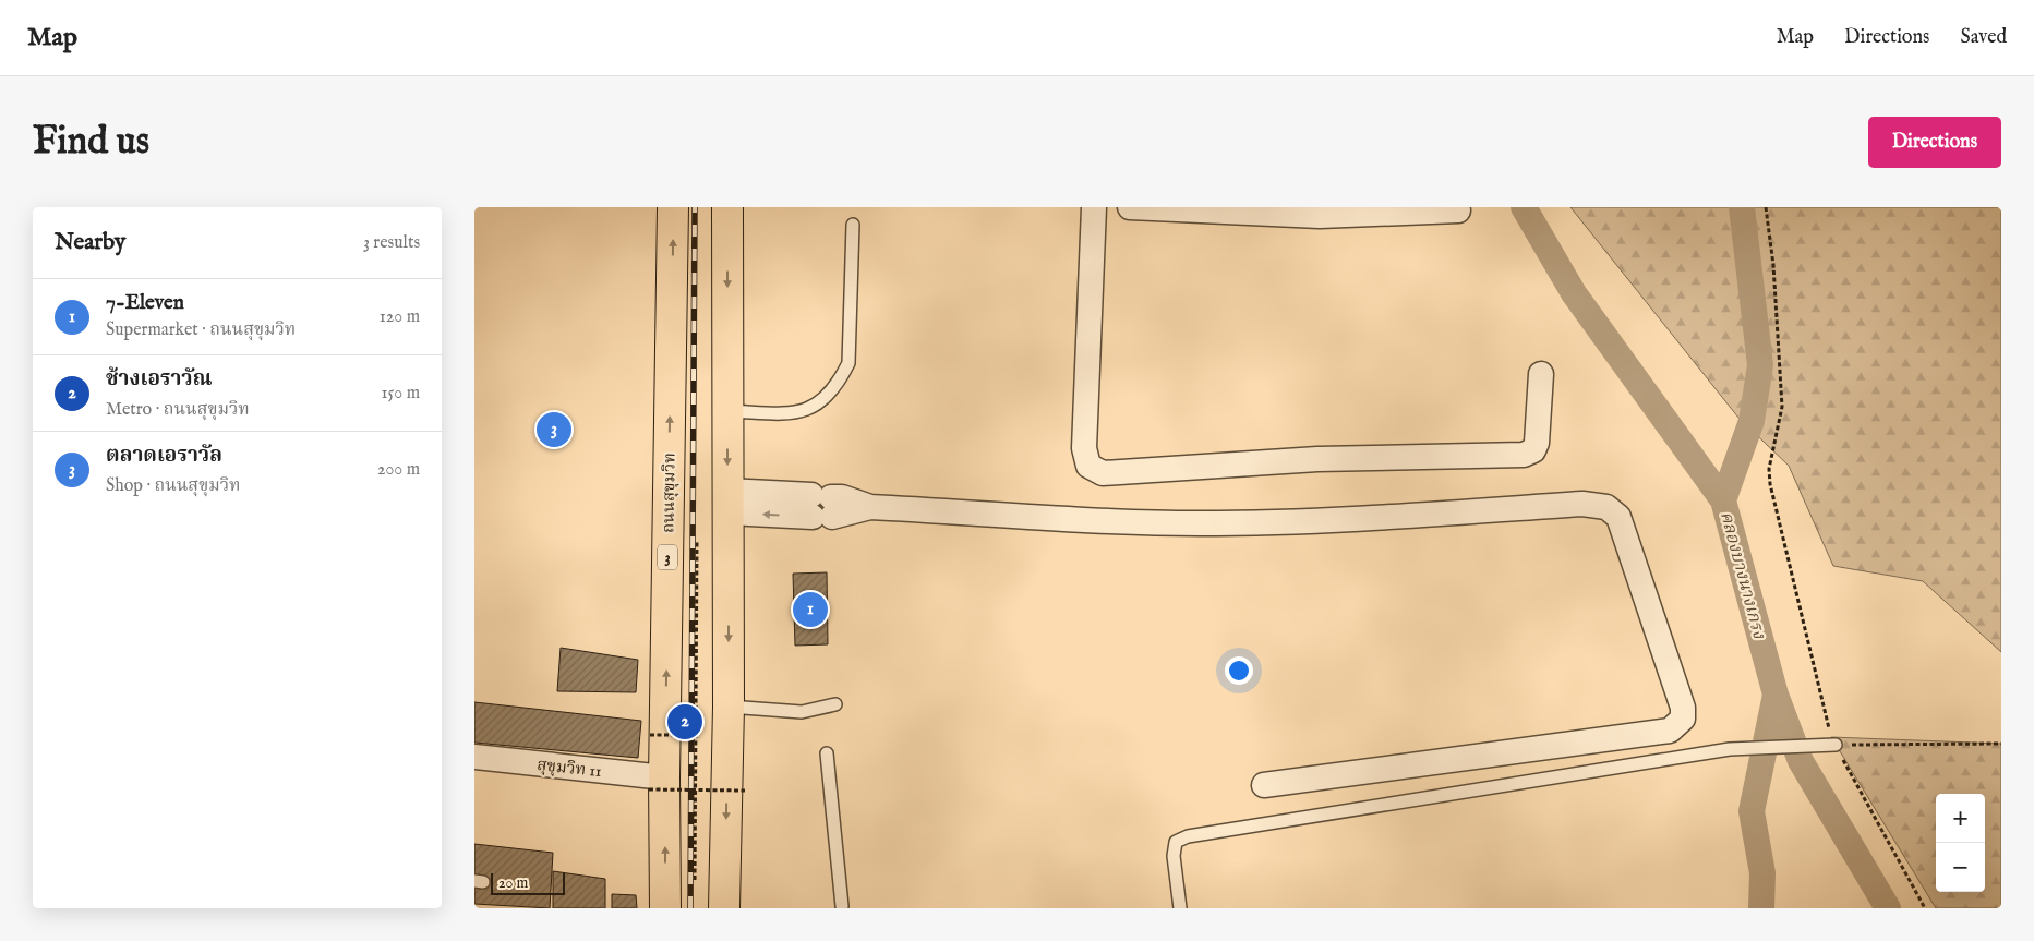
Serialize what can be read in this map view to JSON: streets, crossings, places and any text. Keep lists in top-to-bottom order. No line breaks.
{"streets":{"highway":["ถนนสุขุมวิท","3"],"street":["สุขุมวิท 11"]},"crossings":[["ถนนสุขุมวิท","สุขุมวิท 11"]],"water":["คลองบางนางเกรง"],"scale_bar":"20 m","page":{"header":"Map","nav":["Map","Directions","Saved"],"buttons":"Directions","title":"Find us","heading":["Nearby","3 results"],"list":[{"mark":"1","name":"7-Eleven","note":"Supermarket · ถนนสุขุมวิท","value":"120 m"},{"mark":"2","name":"ช้างเอราวัณ","note":"Metro · ถนนสุขุมวิท","value":"150 m"},{"mark":"3","name":"ตลาดเอราวัล","note":"Shop · ถนนสุขุมวิท","value":"200 m"}],"pins":["3","1","2"],"map_buttons":["+","−"],"scale":"20 m"}}
